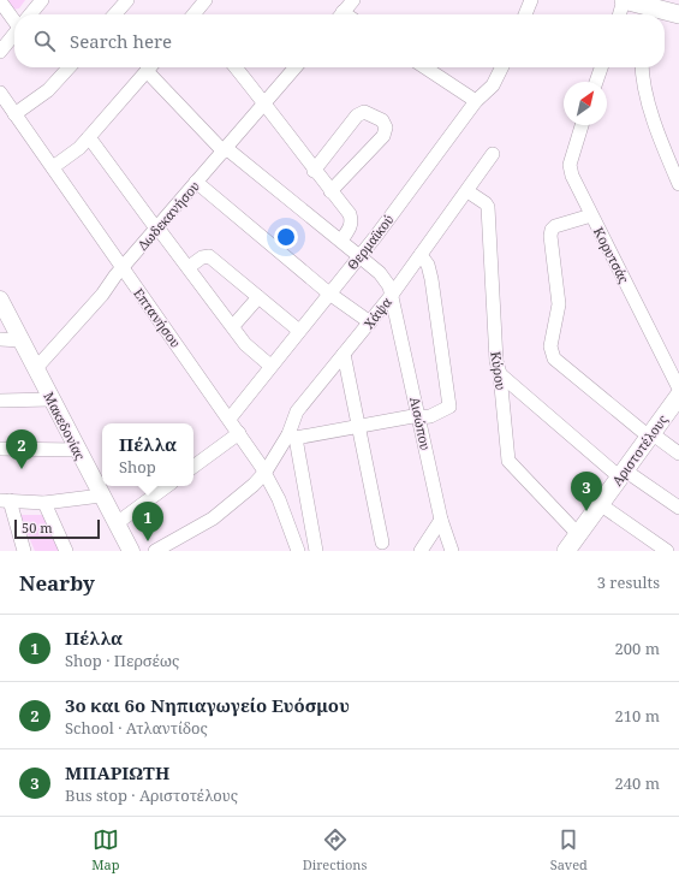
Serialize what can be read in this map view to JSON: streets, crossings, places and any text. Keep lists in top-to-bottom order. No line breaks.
{"streets":{"main road":["Αριστοτέλους"],"street":["Δωδεκανήσου","Θερμαϊκού","Κορυτσάς","Χάψα","Επτανήσου","Κύρου","Αισώπου","Μακεδονίας"]},"crossings":[["Δωδεκανήσου","Επτανήσου"],["Δωδεκανήσου","Αισώπου"],["Δωδεκανήσου","Μακεδονίας"],["Θερμαϊκού","Επτανήσου"],["Θερμαϊκού","Αισώπου"],["Χάψα","Επτανήσου"],["Χάψα","Κύρου"],["Χάψα","Αισώπου"],["Κύρου","Αριστοτέλους"]],"scale_bar":"50 m","north":"top right","page":{"search":"Search here","popup":["Πέλλα","Shop"],"pins":["2","3","1"],"scale":"50 m","heading":["Nearby","3 results"],"list":[{"mark":"1","name":"Πέλλα","note":"Shop · Περσέως","value":"200 m"},{"mark":"2","name":"3ο και 6ο Νηπιαγωγείο Ευόσμου","note":"School · Ατλαντίδος","value":"210 m"},{"mark":"3","name":"ΜΠΑΡΙΩΤΗ","note":"Bus stop · Αριστοτέλους","value":"240 m"}],"nav":["Map","Directions","Saved"]}}
